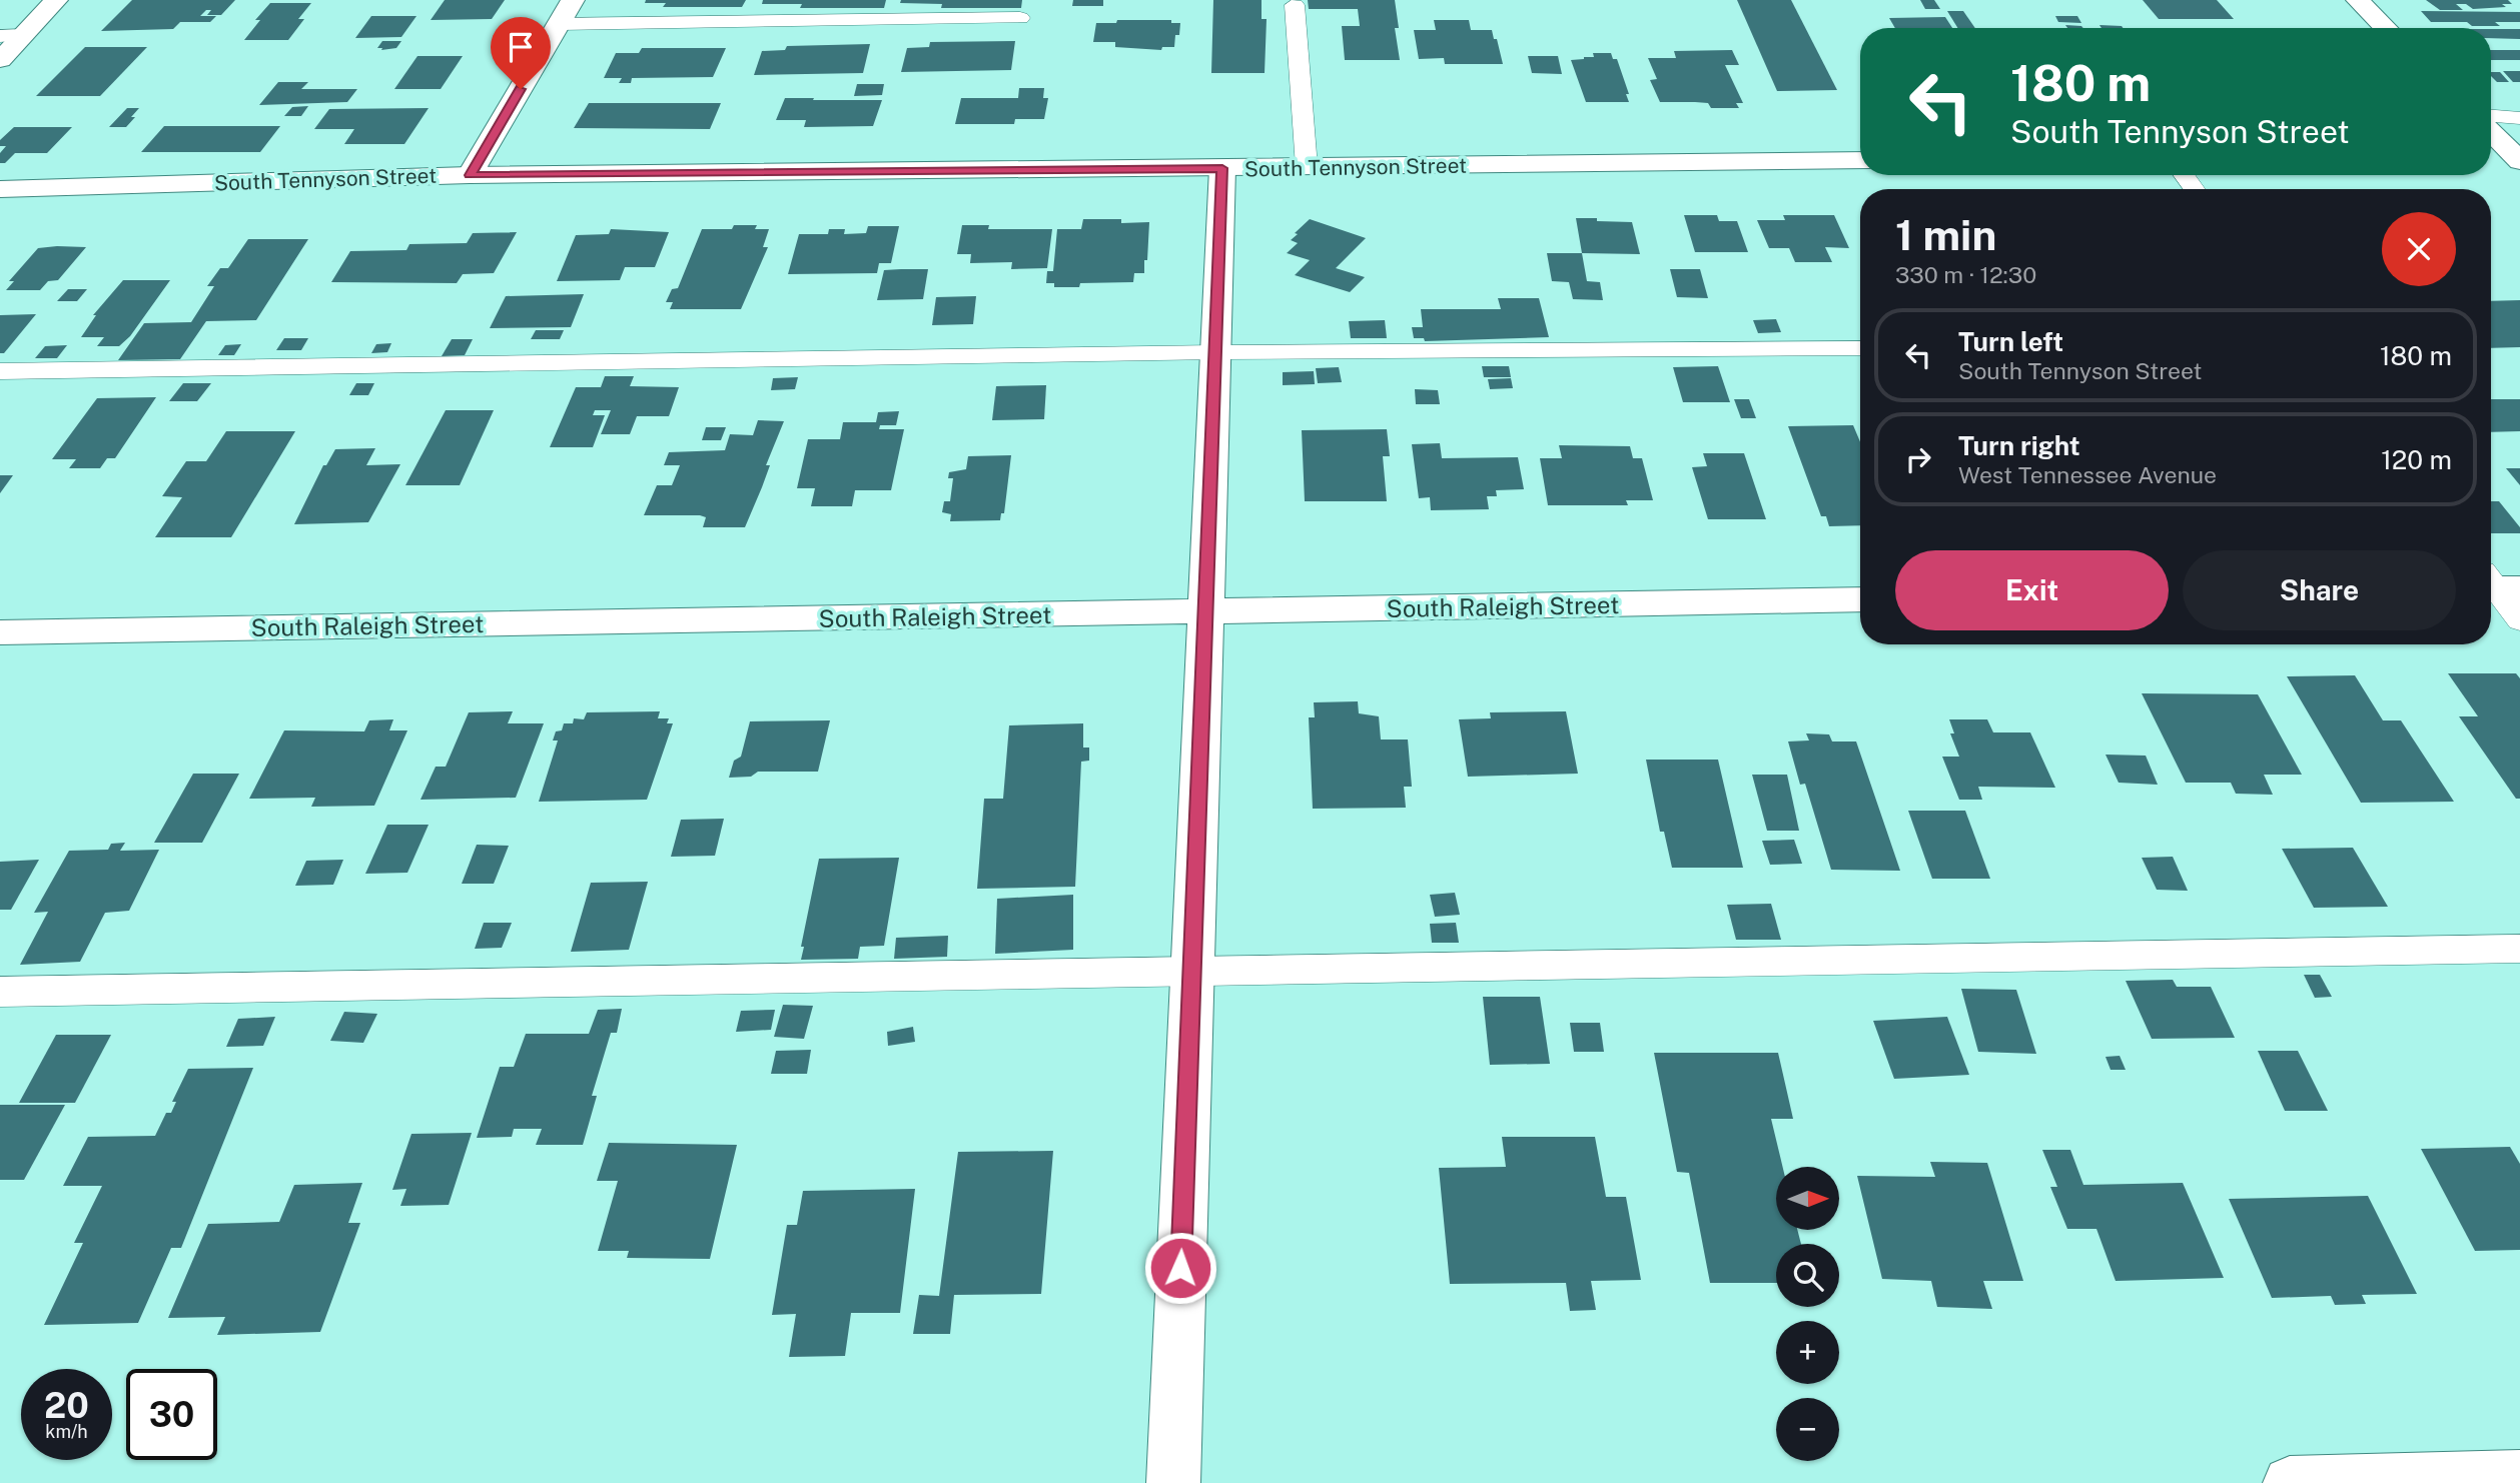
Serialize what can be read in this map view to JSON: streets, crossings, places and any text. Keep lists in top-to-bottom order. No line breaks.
{"streets":{"street":["South Tennyson Street","South Raleigh Street"]},"north":"right","page":{"turn":["180 m","South Tennyson Street"],"heading":["1 min","330 m · 12:30"],"list":[{"name":"Turn left","note":"South Tennyson Street","value":"180 m"},{"name":"Turn right","note":"West Tennessee Avenue","value":"120 m"}],"buttons":["Exit","Share"],"map_buttons":["+","−"],"speed":"20 km/h","limit":"30"}}
